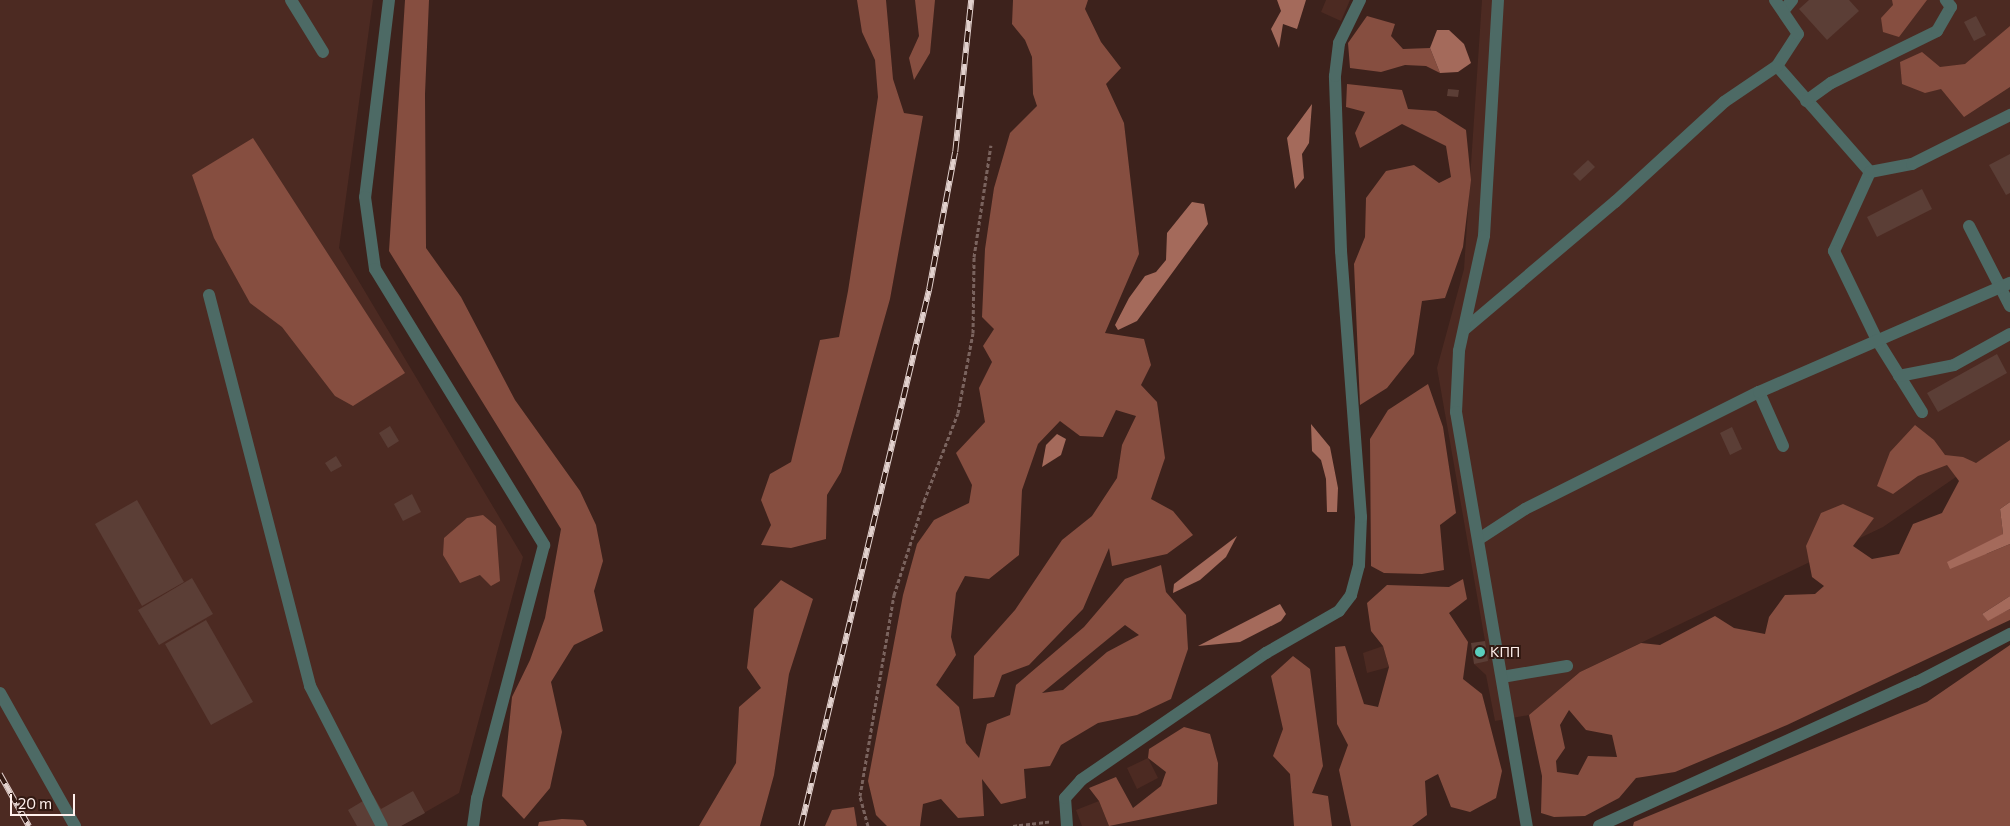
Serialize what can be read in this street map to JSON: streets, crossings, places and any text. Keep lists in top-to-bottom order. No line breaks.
{"places":["КПП"],"scale_bar":"20 m"}
